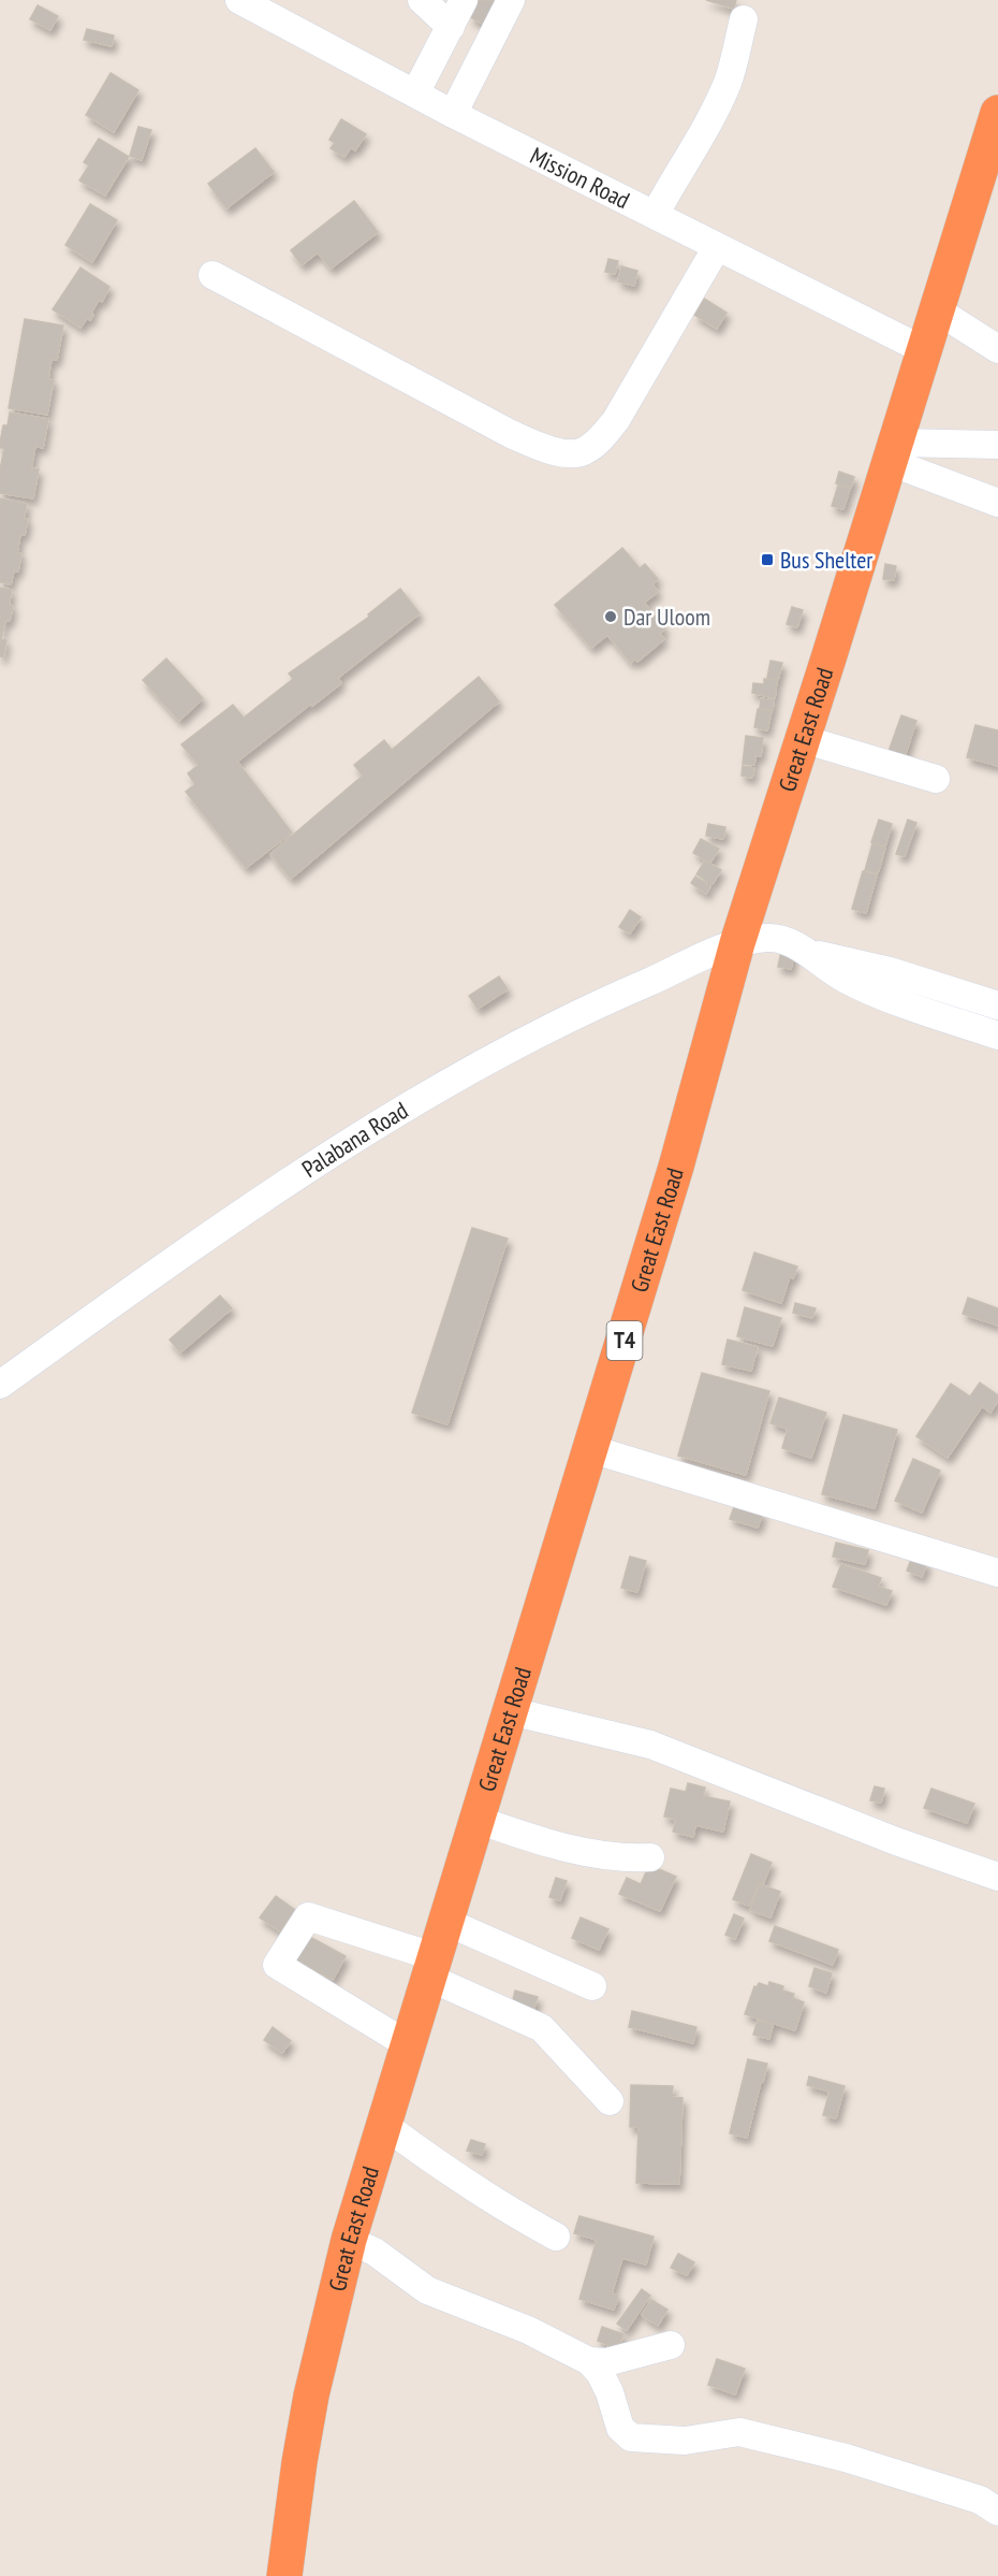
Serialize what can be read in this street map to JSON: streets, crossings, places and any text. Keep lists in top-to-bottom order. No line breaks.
{"streets":{"highway":["Great East Road","T4"],"street":["Mission Road","Palabana Road"]},"crossings":[["Mission Road","Great East Road"],["Great East Road","Palabana Road"]],"places":{"transit":["Bus Shelter"],"other":["Dar Uloom"]}}
